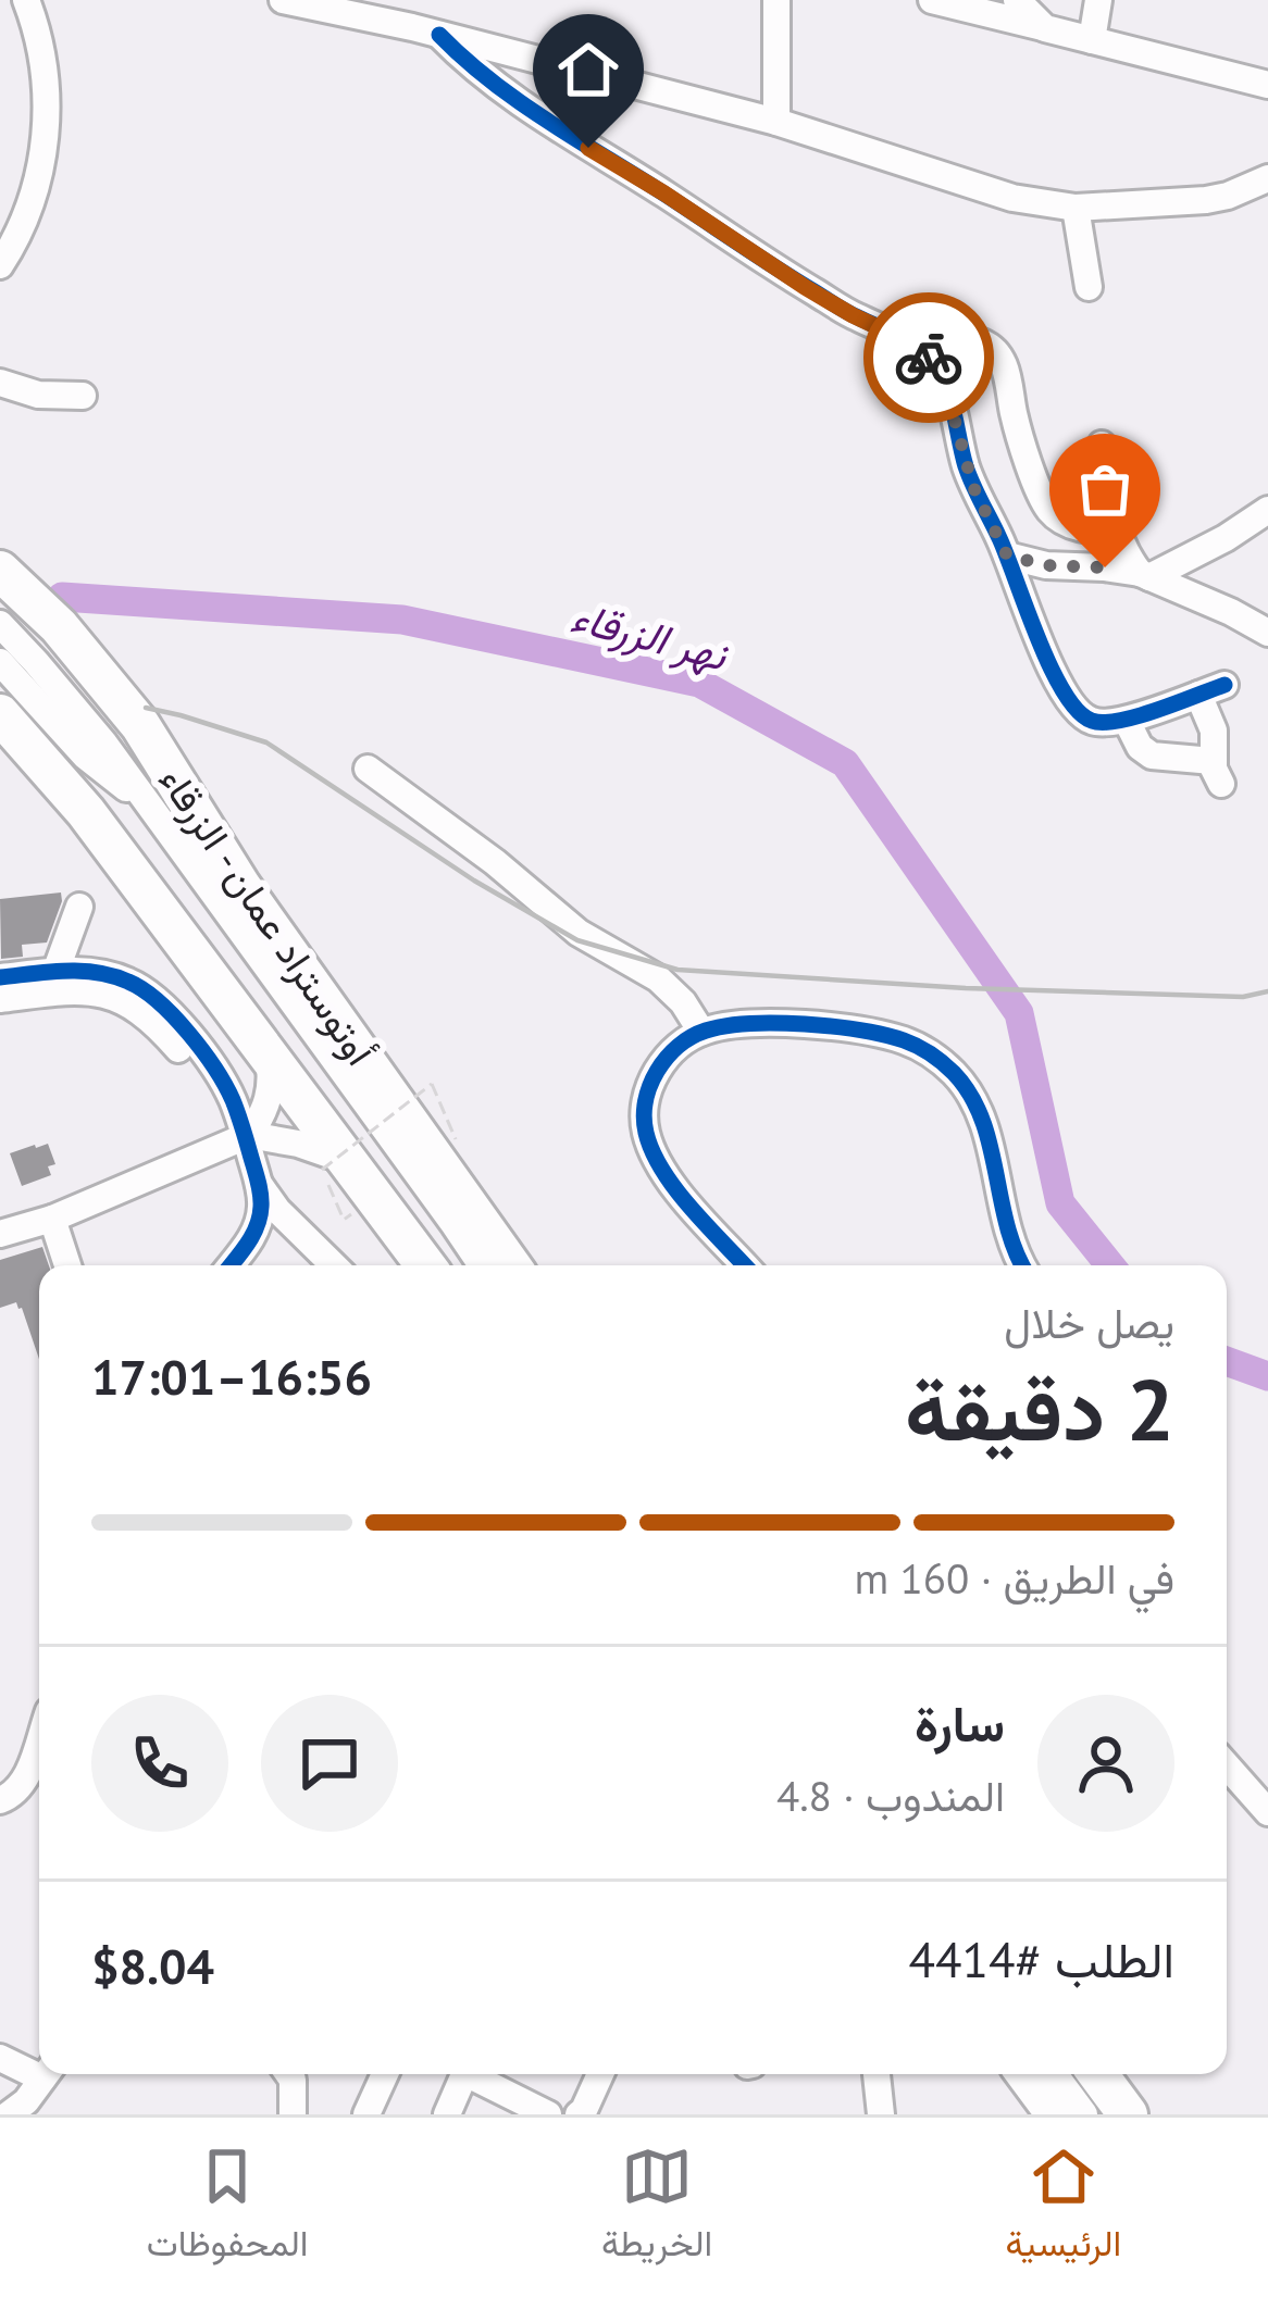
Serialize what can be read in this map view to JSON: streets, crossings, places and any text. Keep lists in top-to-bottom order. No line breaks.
{"streets":{"highway":["أوتوستراد عمان - الزرقاء"]},"water":["نهر الزرقاء"],"page":{"heading":["2 دقيقة","يصل خلال","16:56–17:01"],"panel":["سارة","المندوب · 4.8","الطلب #4414","$8.04"],"bar":"في الطريق · 160 m","tabs":["الرئيسية","الخريطة","المحفوظات"]}}
